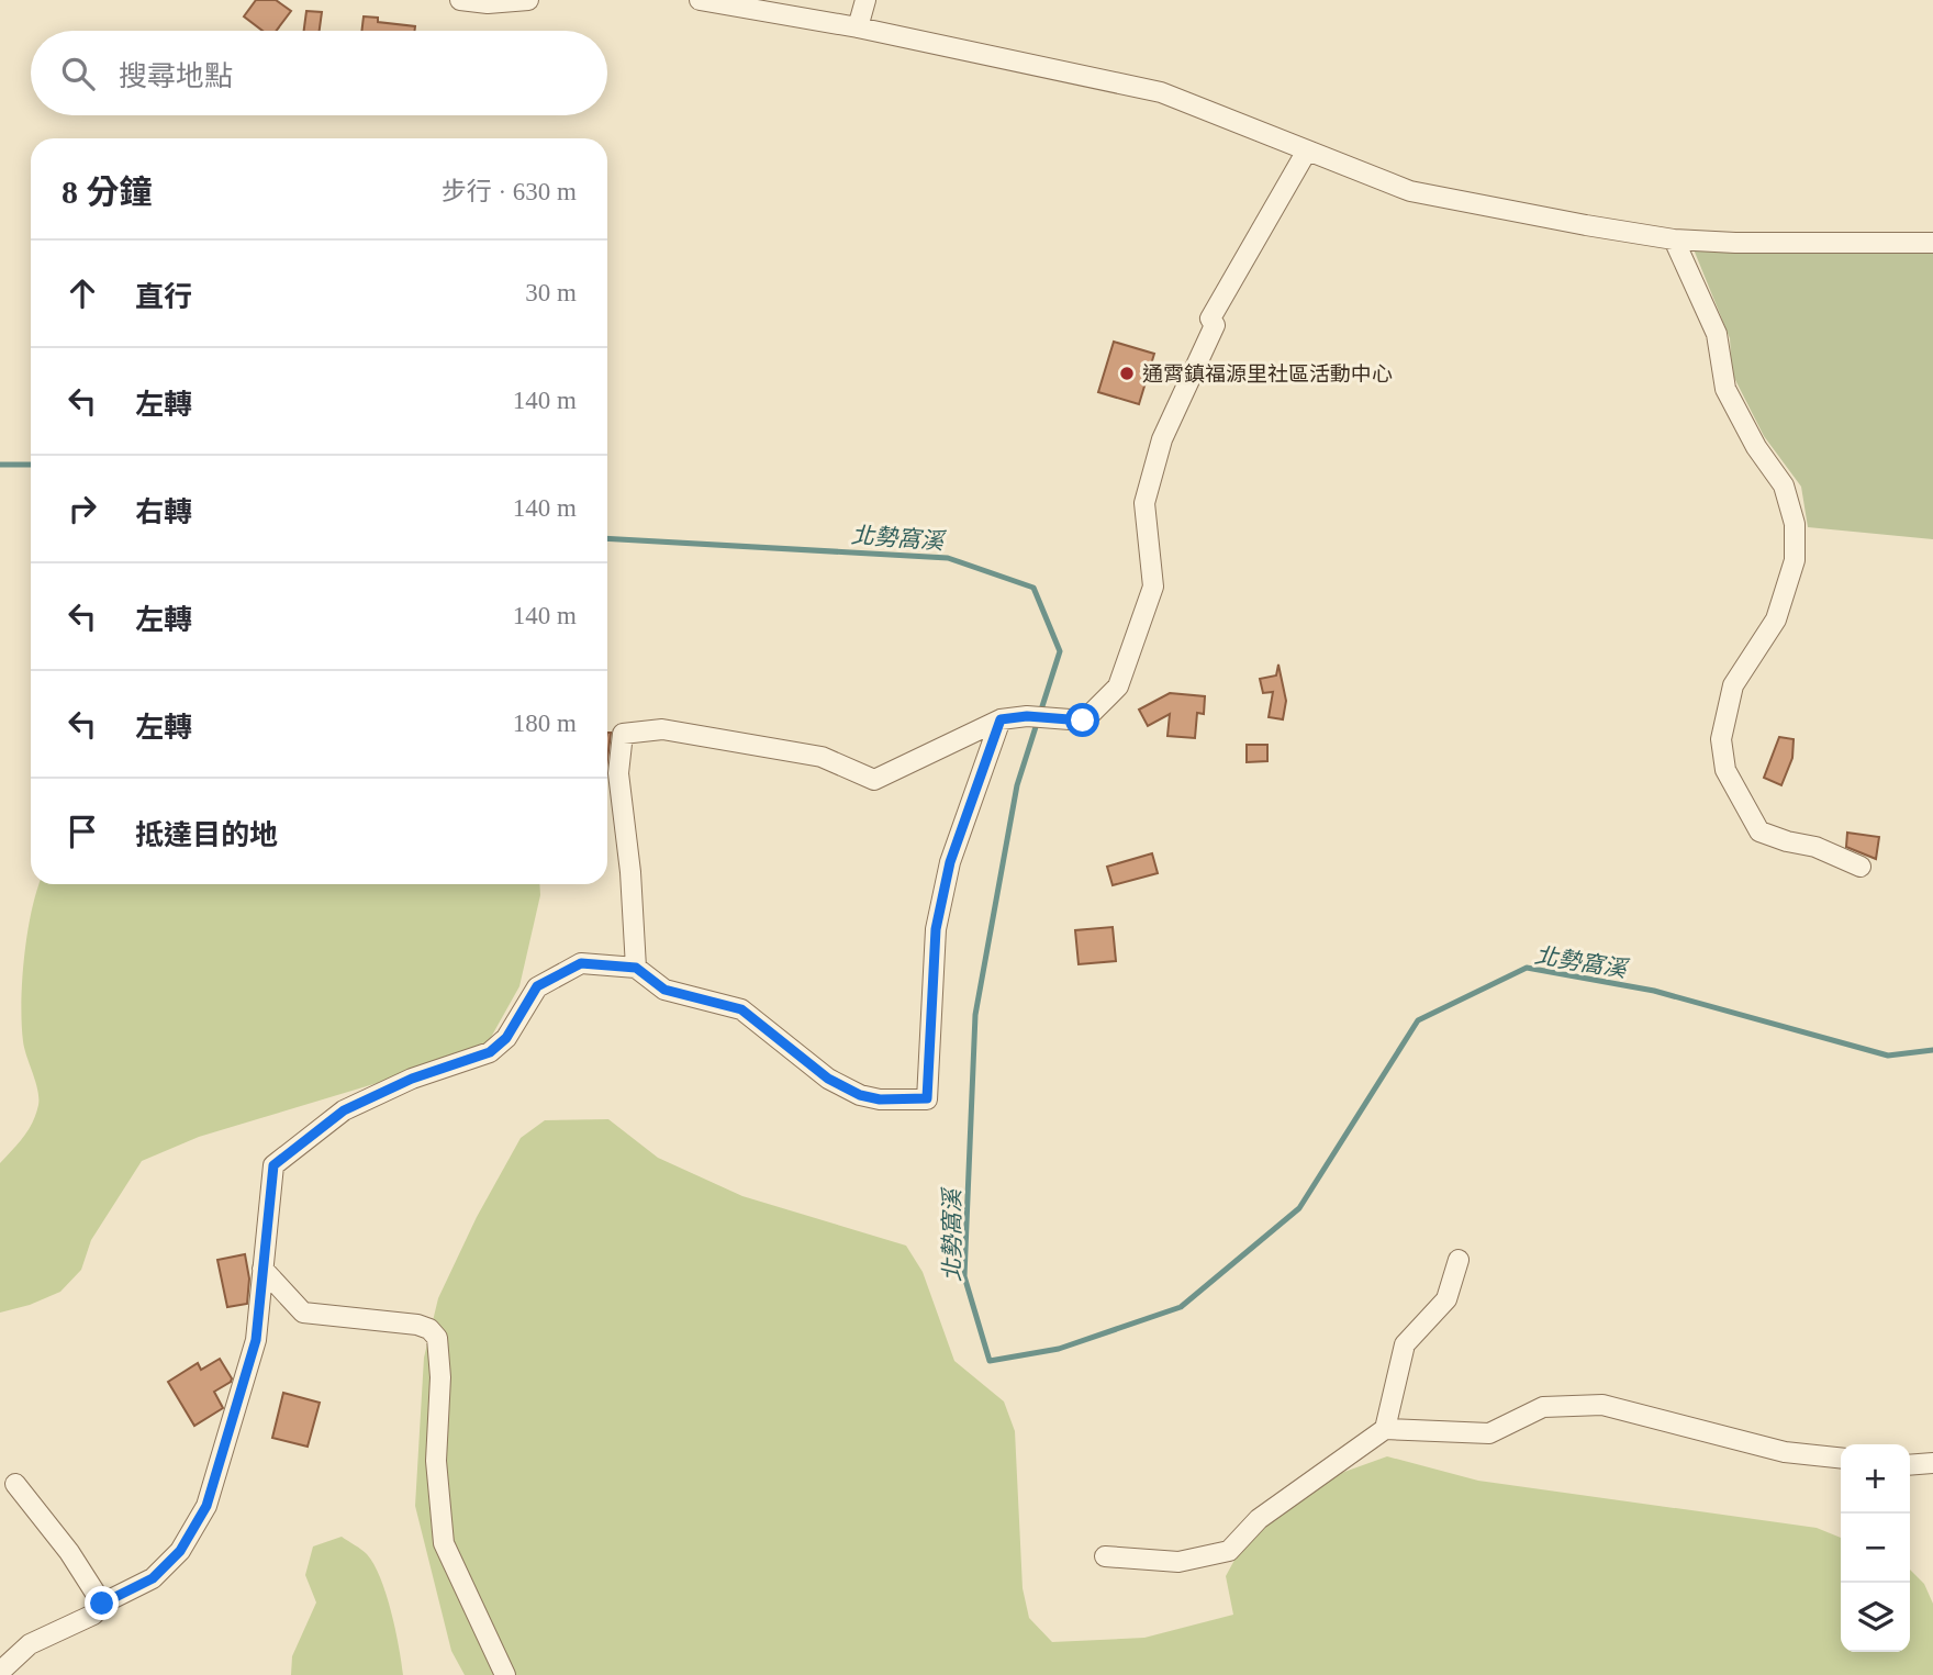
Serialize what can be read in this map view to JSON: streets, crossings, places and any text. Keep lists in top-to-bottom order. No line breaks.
{"water":["北勢窩溪"],"places":["通霄鎮福源里社區活動中心"],"page":{"search":"搜尋地點","heading":["8 分鐘","步行 · 630 m"],"list":[["直行","30 m"],["左轉","140 m"],["右轉","140 m"],["左轉","140 m"],["左轉","180 m"],"抵達目的地"],"map_buttons":["+","−"]}}
